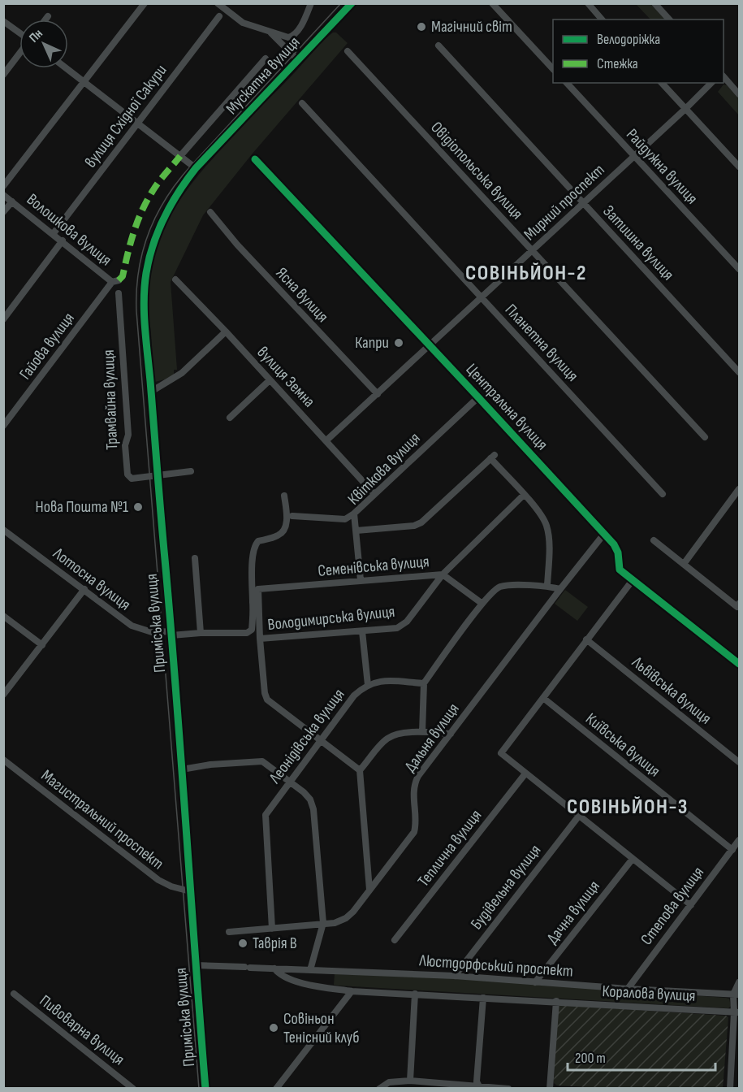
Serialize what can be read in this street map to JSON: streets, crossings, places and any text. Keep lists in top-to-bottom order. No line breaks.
{"streets":{"street":["Мускатна вулиця","вулиця Східної Сакури","Райдужна вулиця","Овідіопольська вулиця","Мирний проспект","Волошкова вулиця","Затишна вулиця","Ясна вулиця","Планетна вулиця","Гайова вулиця","вулиця Земна","Трамвайна вулиця","Центральна вулиця","Квіткова вулиця","Семенівська вулиця","Лотосна вулиця","Володимирська вулиця","Приміська вулиця","Львівська вулиця","Леонідівська вулиця","Дальня вулиця","Київська вулиця","Магистральний проспект","Теплична вулиця","Будівельна вулиця","Степова вулиця","Дачна вулиця","Люстдорфський проспект","Коралова вулиця","Пивоварна вулиця"]},"crossings":[["Мускатна вулиця","Приміська вулиця"],["вулиця Східної Сакури","Волошкова вулиця"],["Райдужна вулиця","Мирний проспект"],["Овідіопольська вулиця","Мирний проспект"],["Мирний проспект","Затишна вулиця"],["Мирний проспект","Ясна вулиця"],["Мирний проспект","Планетна вулиця"],["Мирний проспект","вулиця Земна"],["Мирний проспект","Центральна вулиця"],["Волошкова вулиця","Гайова вулиця"],["вулиця Земна","Квіткова вулиця"],["Трамвайна вулиця","Приміська вулиця"],["Центральна вулиця","Квіткова вулиця"],["Центральна вулиця","Дальня вулиця"],["Квіткова вулиця","Семенівська вулиця"],["Семенівська вулиця","Володимирська вулиця"],["Лотосна вулиця","Приміська вулиця"],["Приміська вулиця","Магистральний проспект"],["Приміська вулиця","Люстдорфський проспект"],["Леонідівська вулиця","Дальня вулиця"],["Київська вулиця","Степова вулиця"],["Будівельна вулиця","Люстдорфський проспект"],["Степова вулиця","Люстдорфський проспект"],["Дачна вулиця","Люстдорфський проспект"],["Люстдорфський проспект","Коралова вулиця"]],"districts":["СОВІНЬЙОН-2","СОВІНЬЙОН-3"],"places":["Магічний світ","Капри","Нова Пошта №1","Таврія В","Совіньон Тенісний клуб"],"legend":["Велодоріжка","Стежка"],"scale_bar":"200 m","north":"top left"}
